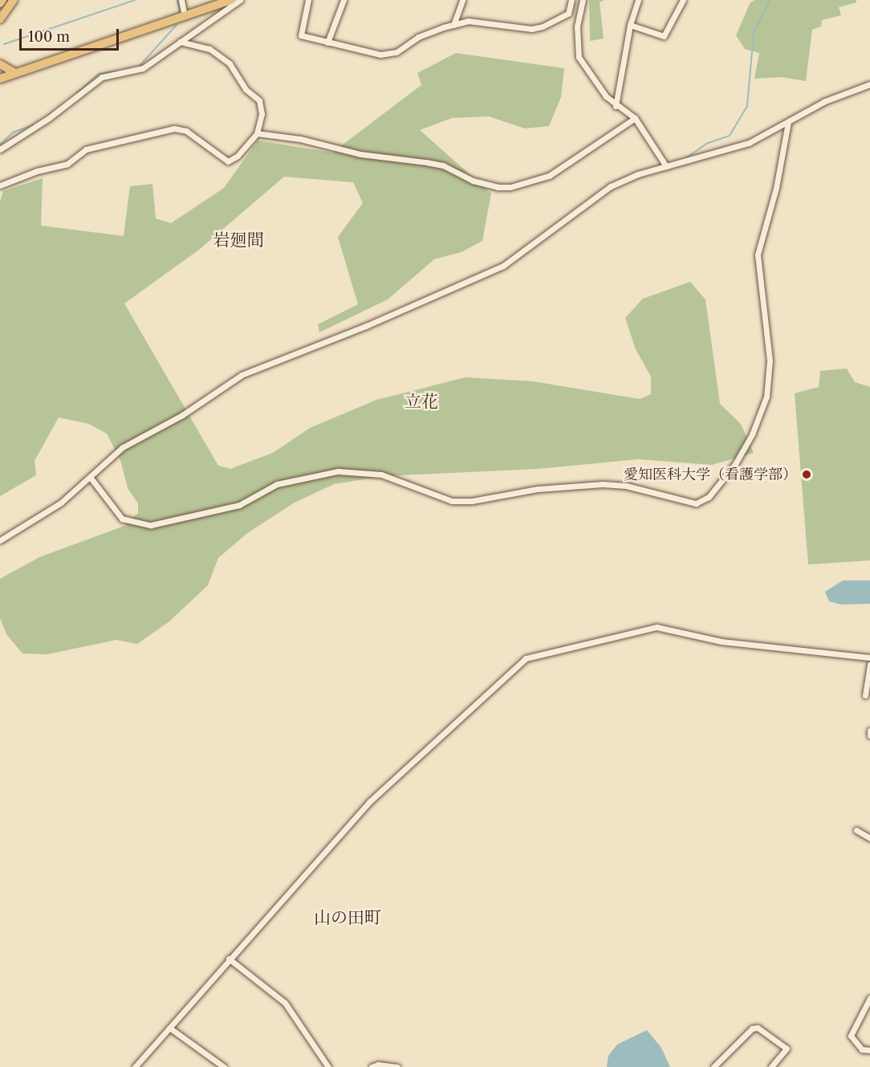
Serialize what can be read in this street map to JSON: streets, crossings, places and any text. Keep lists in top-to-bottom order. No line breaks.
{"districts":["岩廻間","立花","山の田町"],"places":["愛知医科大学（看護学部）"],"scale_bar":"100 m"}
